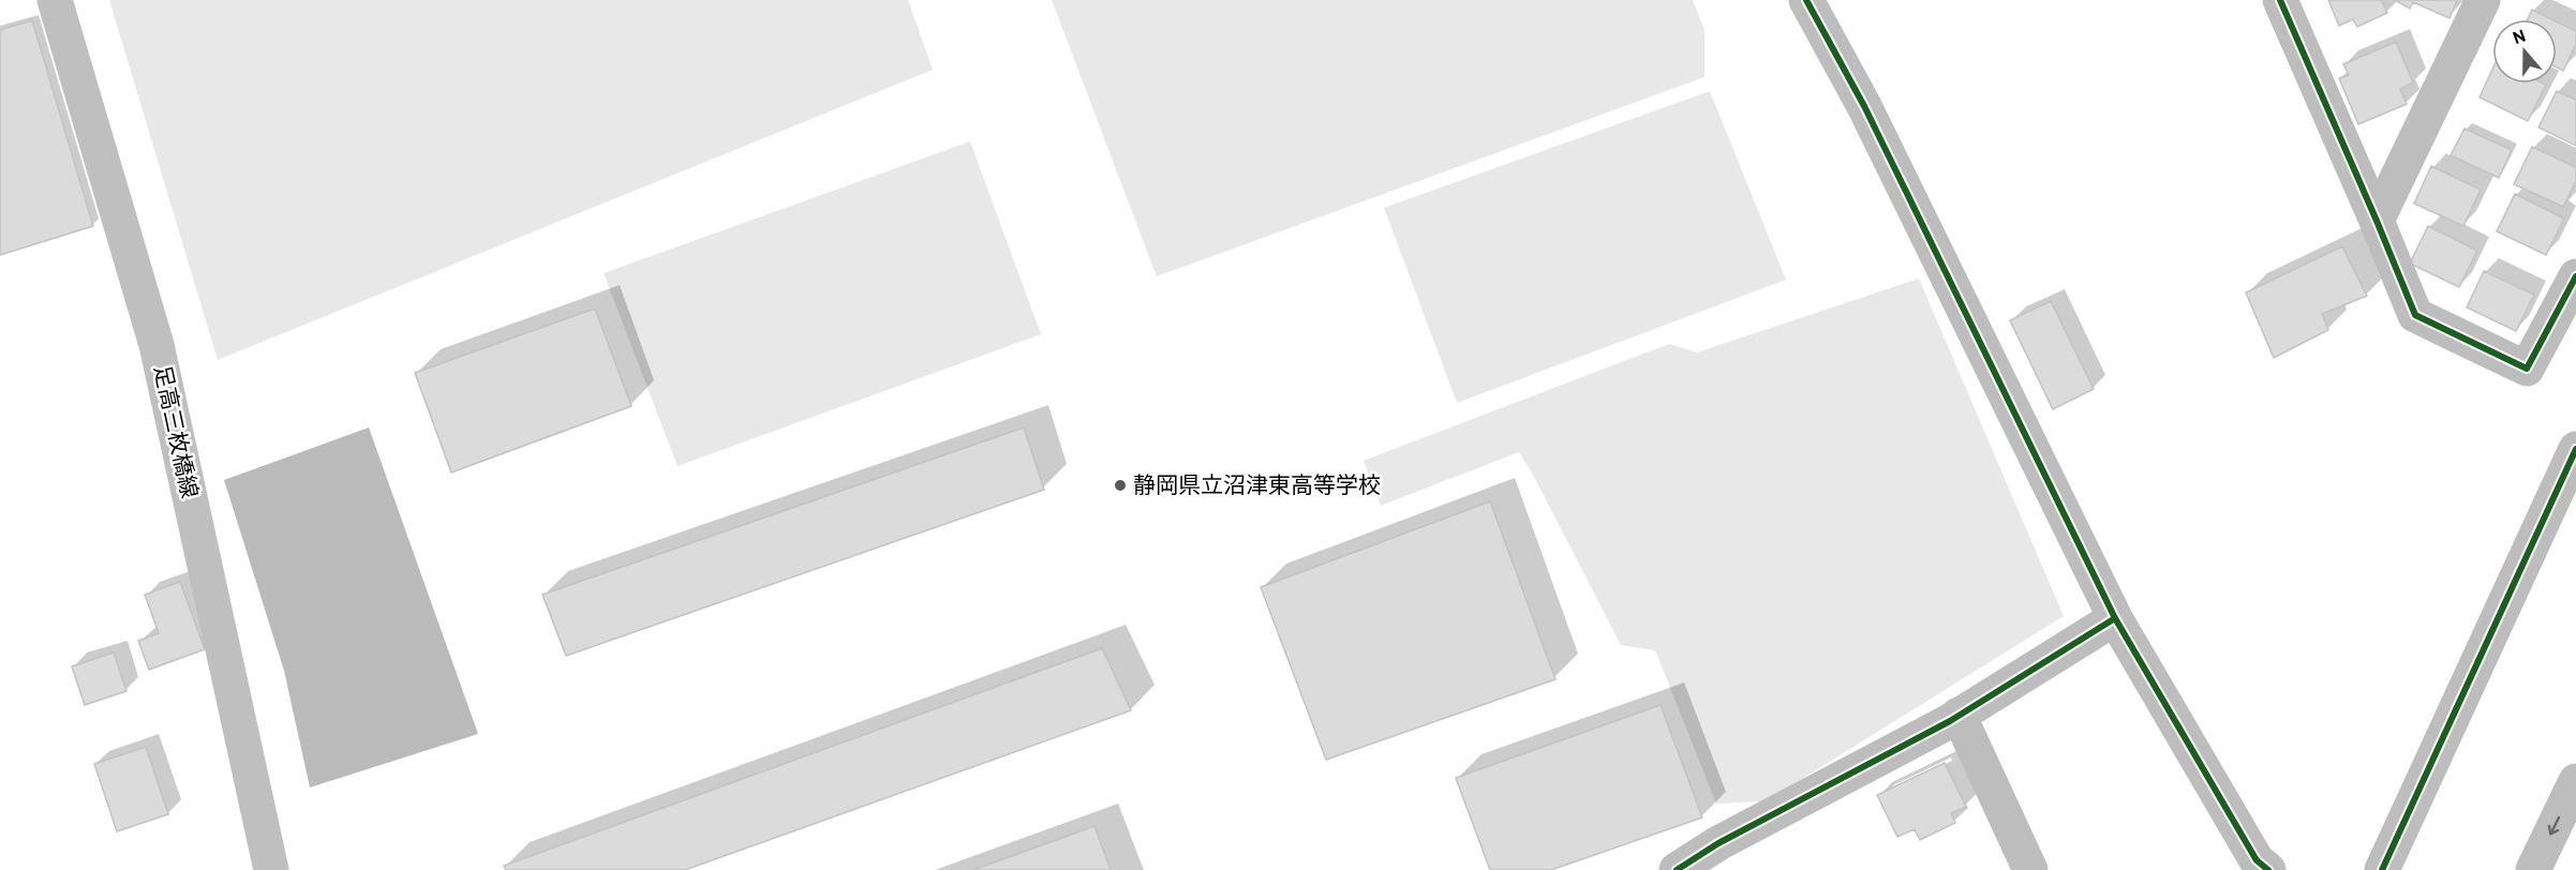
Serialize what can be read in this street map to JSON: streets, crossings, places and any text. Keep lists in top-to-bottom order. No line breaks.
{"streets":{"main road":["足高三枚橋線"]},"places":["静岡県立沼津東高等学校"],"north":"top"}
